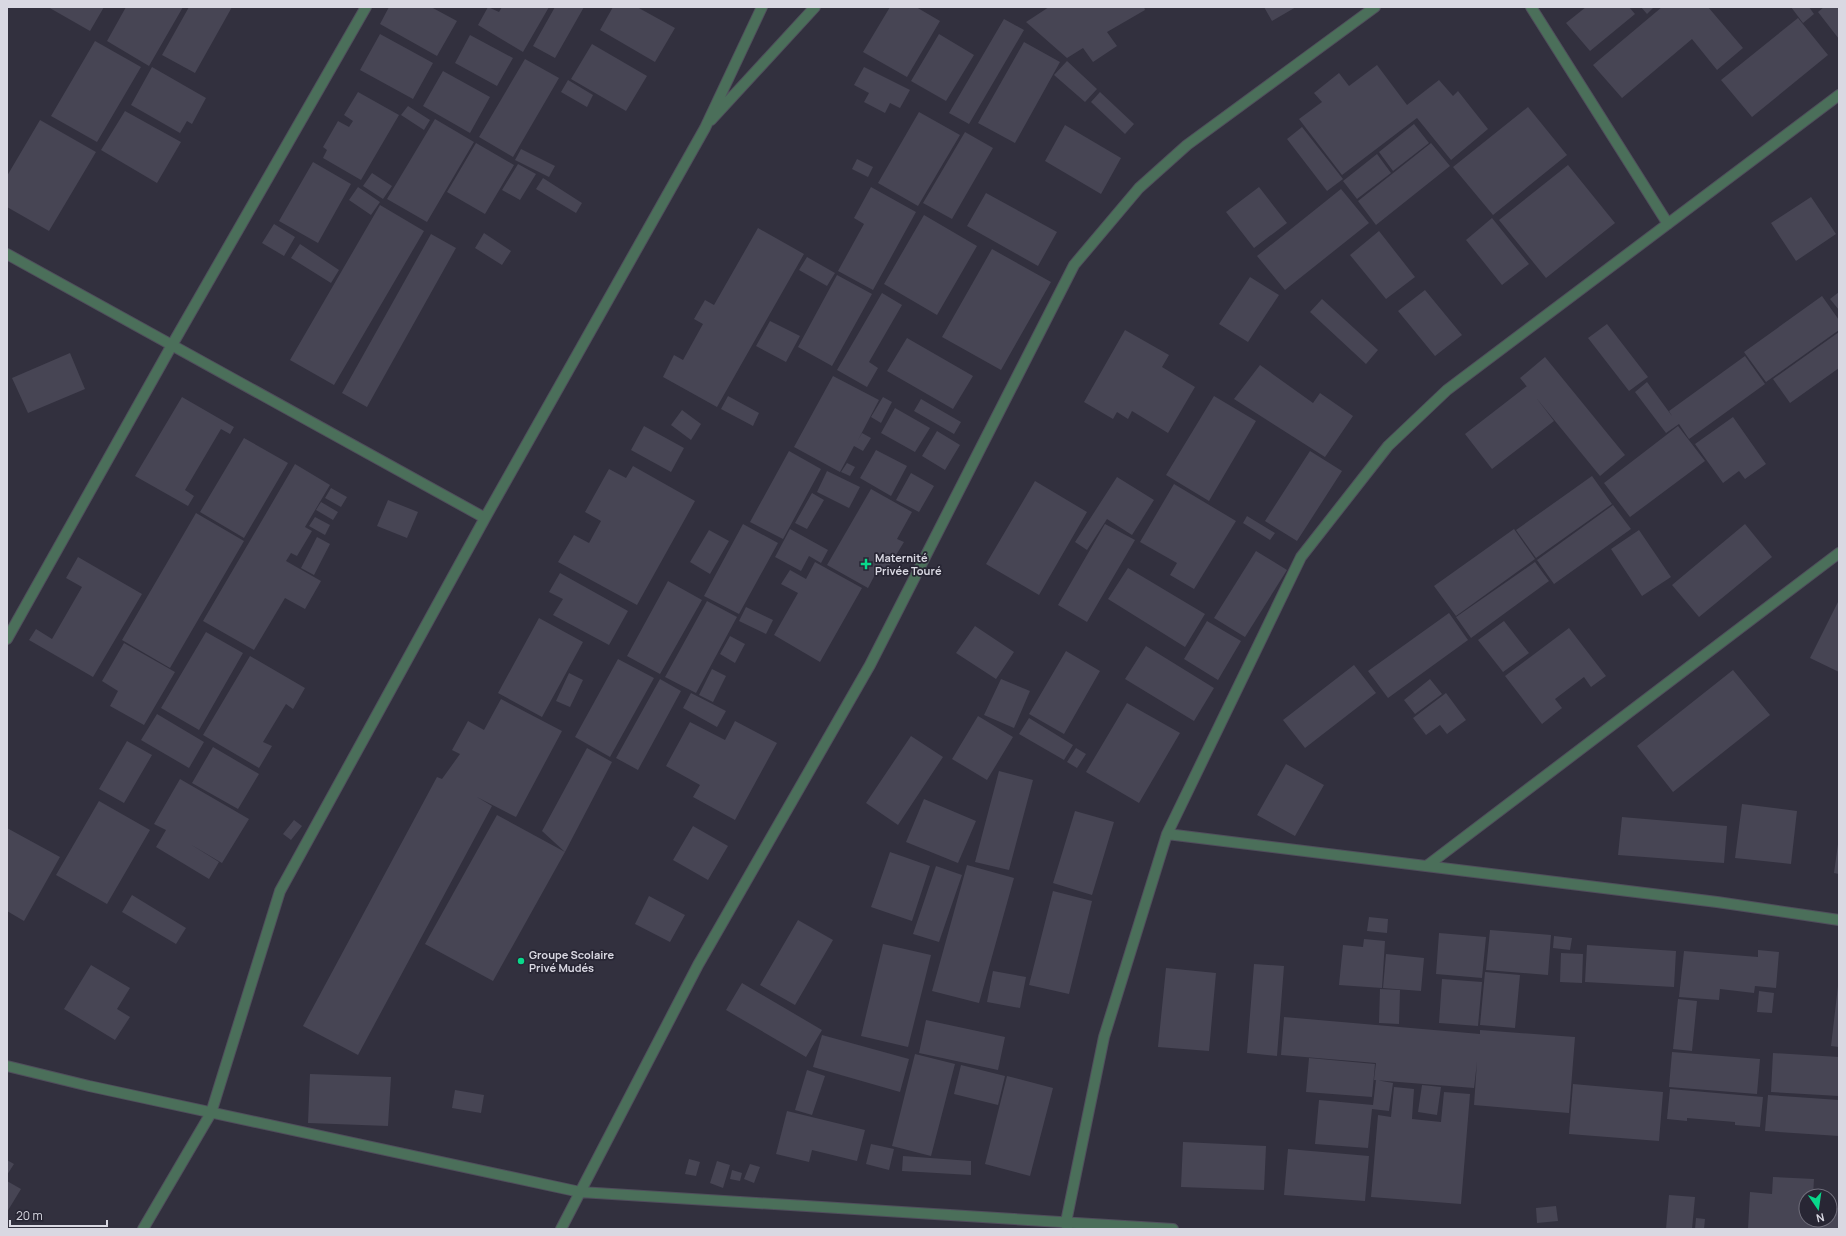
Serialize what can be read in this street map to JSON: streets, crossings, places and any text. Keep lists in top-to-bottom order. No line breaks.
{"places":{"health":["Maternité Privée Touré"],"other":["Groupe Scolaire Privé Mudés"]},"scale_bar":"20 m","north":"bottom"}
